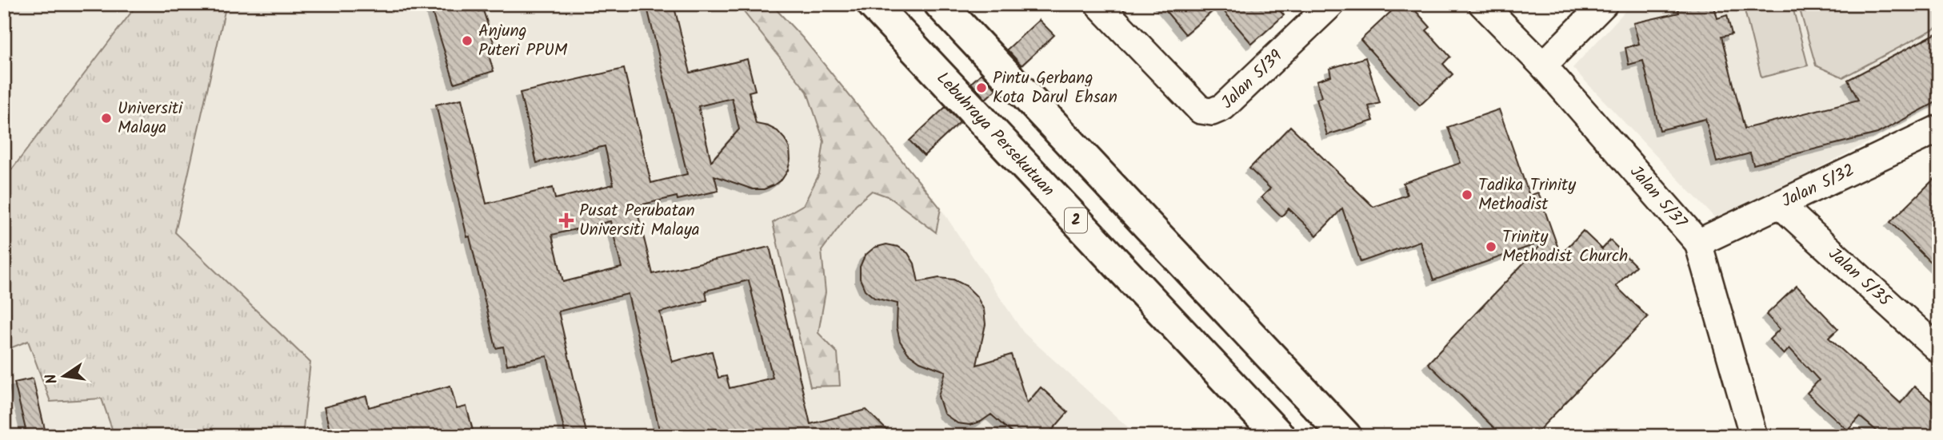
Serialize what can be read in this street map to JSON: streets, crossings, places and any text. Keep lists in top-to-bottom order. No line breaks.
{"streets":{"highway":["Lebuhraya Persekutuan","2"],"street":["Jalan 5/39","Jalan 5/32","Jalan 5/37","Jalan 5/35"]},"crossings":[["Jalan 5/32","Jalan 5/37"],["Jalan 5/32","Jalan 5/35"]],"places":{"other":["Anjung Puteri PPUM","Pintu Gerbang Kota Darul Ehsan","Universiti Malaya","Tadika Trinity Methodist","Trinity Methodist Church"],"health":["Pusat Perubatan Universiti Malaya"]},"north":"left"}
